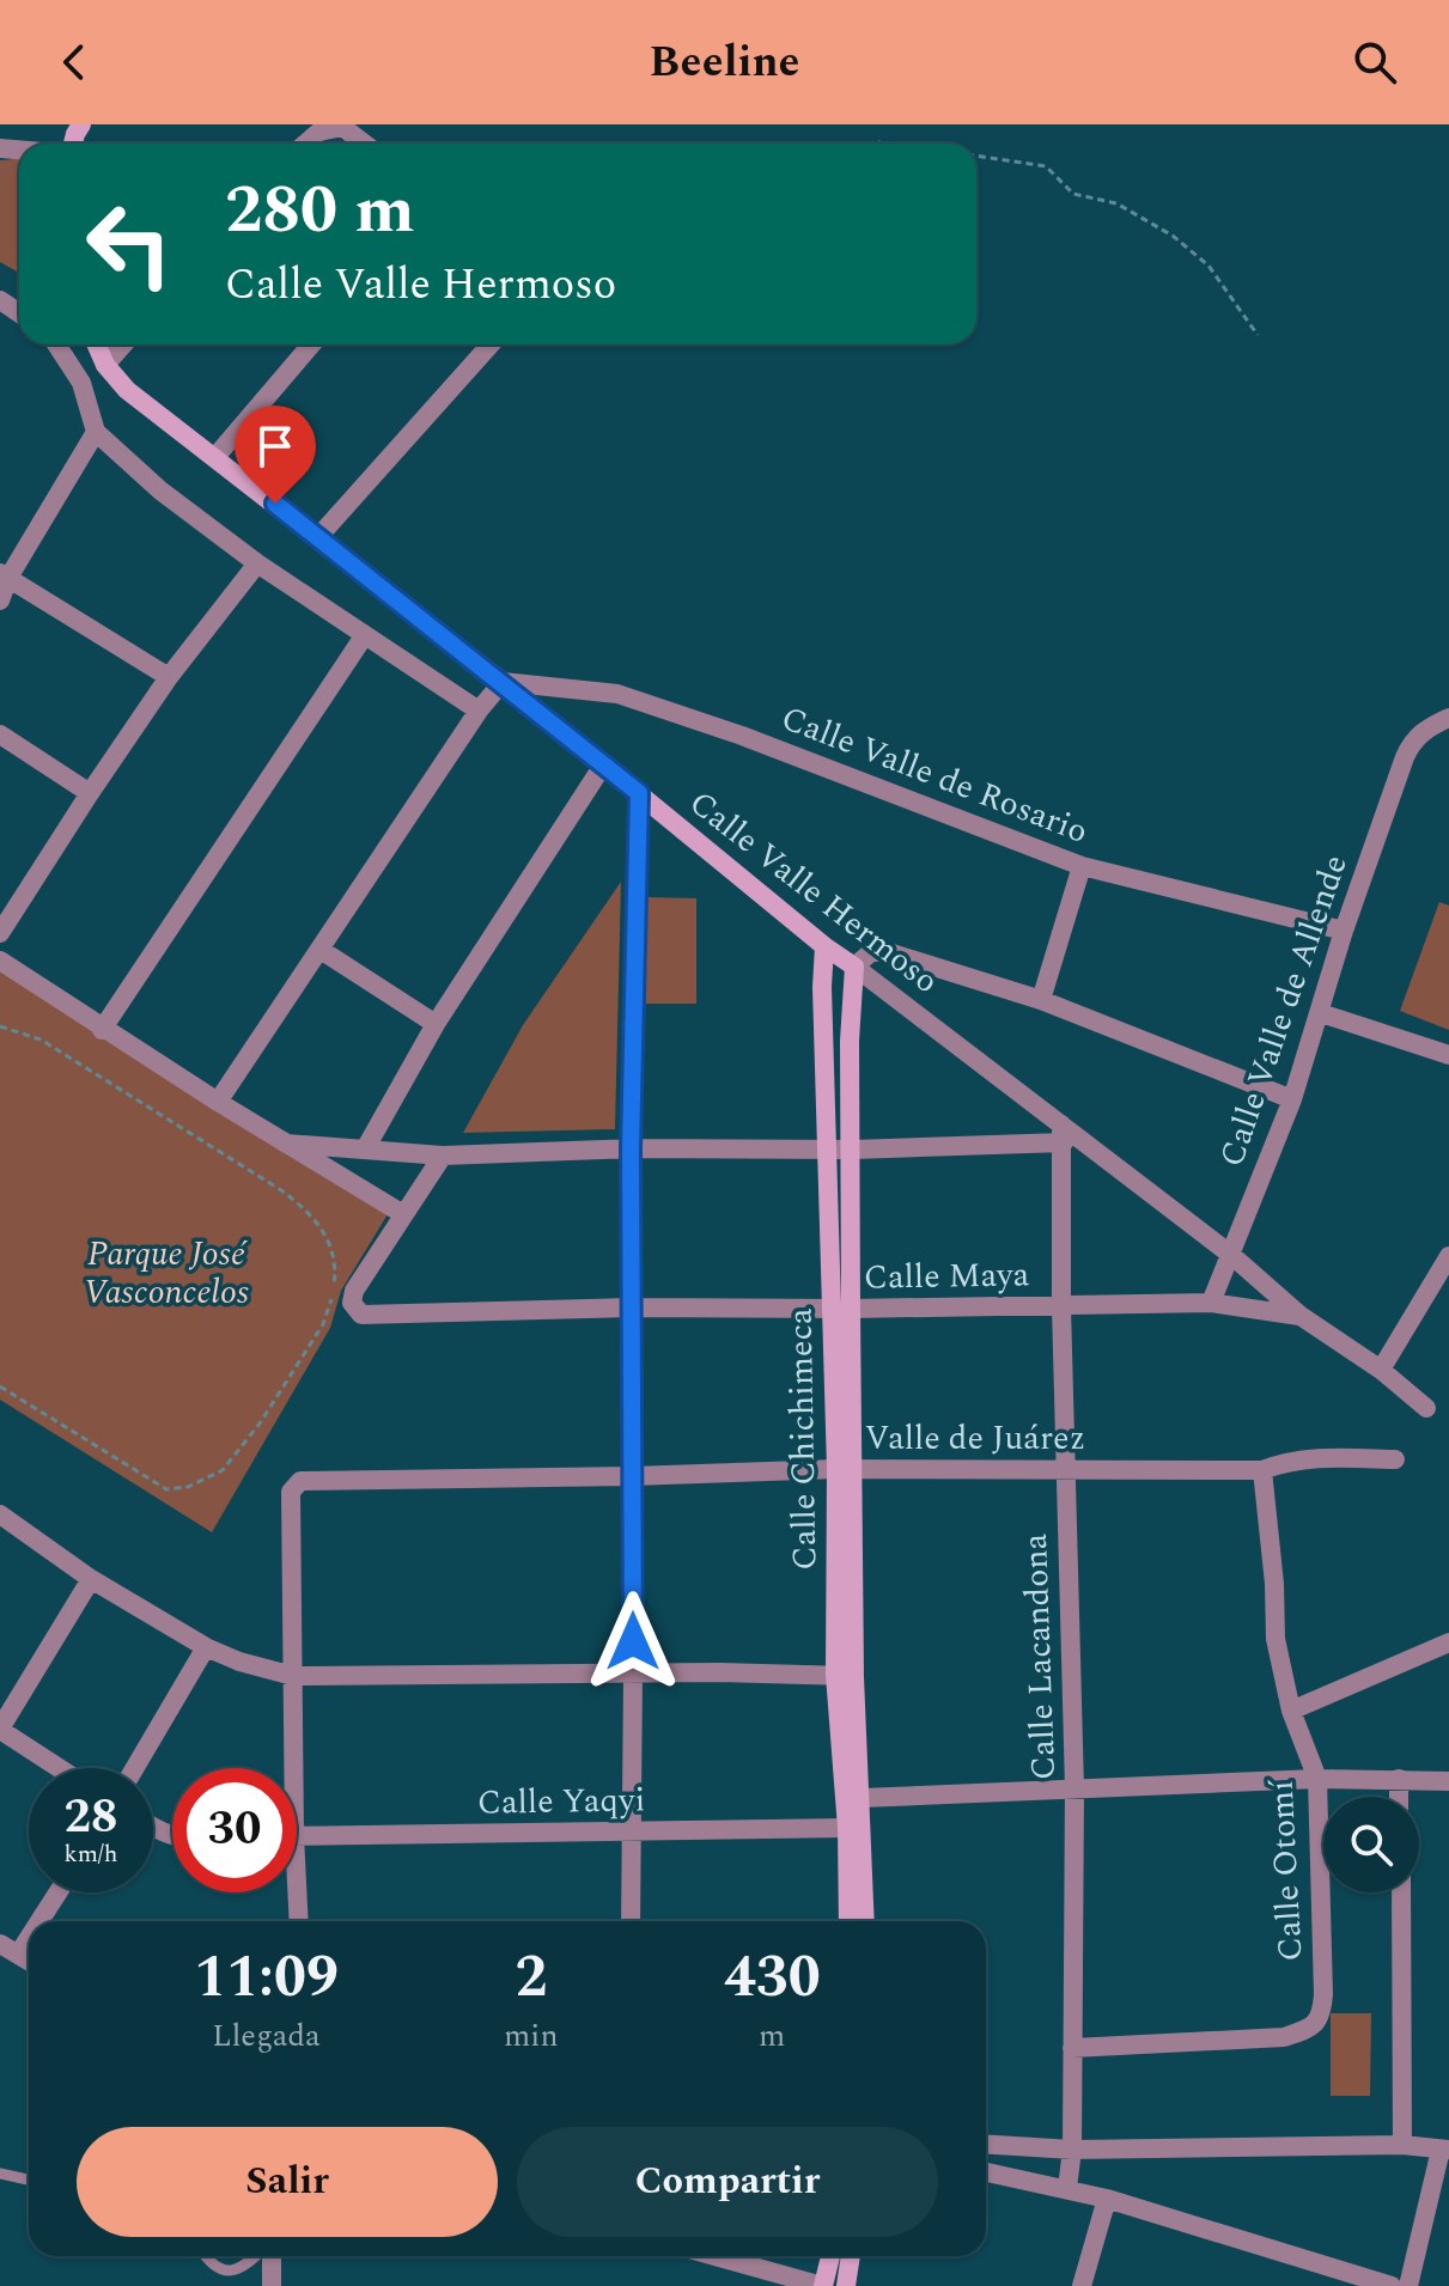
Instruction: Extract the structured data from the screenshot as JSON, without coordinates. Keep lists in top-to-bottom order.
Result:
{
  "streets": {
    "main road": ["Calle Valle Hermoso", "Calle Chichimeca"],
    "street": [
      "Calle Valle de Rosario",
      "Calle Valle de Allende",
      "Calle Maya",
      "Valle de Juárez",
      "Calle Lacandona",
      "Calle Yaqyi",
      "Calle Otomí"
    ]
  },
  "crossings": [
    ["Calle Valle de Rosario", "Calle Valle Hermoso"],
    ["Calle Valle de Rosario", "Calle Valle de Allende"],
    ["Calle Valle Hermoso", "Calle Valle de Allende"],
    ["Calle Valle Hermoso", "Calle Maya"],
    ["Calle Valle Hermoso", "Calle Chichimeca"],
    ["Calle Valle Hermoso", "Calle Lacandona"],
    ["Calle Valle de Allende", "Calle Maya"],
    ["Calle Maya", "Calle Chichimeca"],
    ["Calle Maya", "Calle Lacandona"],
    ["Valle de Juárez", "Calle Chichimeca"],
    ["Valle de Juárez", "Calle Lacandona"],
    ["Valle de Juárez", "Calle Otomí"],
    ["Calle Chichimeca", "Calle Yaqyi"],
    ["Calle Lacandona", "Calle Otomí"]
  ],
  "parks": ["Parque José Vasconcelos"],
  "page": {
    "header": "Beeline",
    "turn": ["280 m", "Calle Valle Hermoso"],
    "speed": "28 km/h",
    "limit": "30",
    "eta": [
      "11:09",
      "Llegada",
      "2",
      "min",
      "430",
      "m"
    ],
    "buttons": ["Salir", "Compartir"]
  }
}
